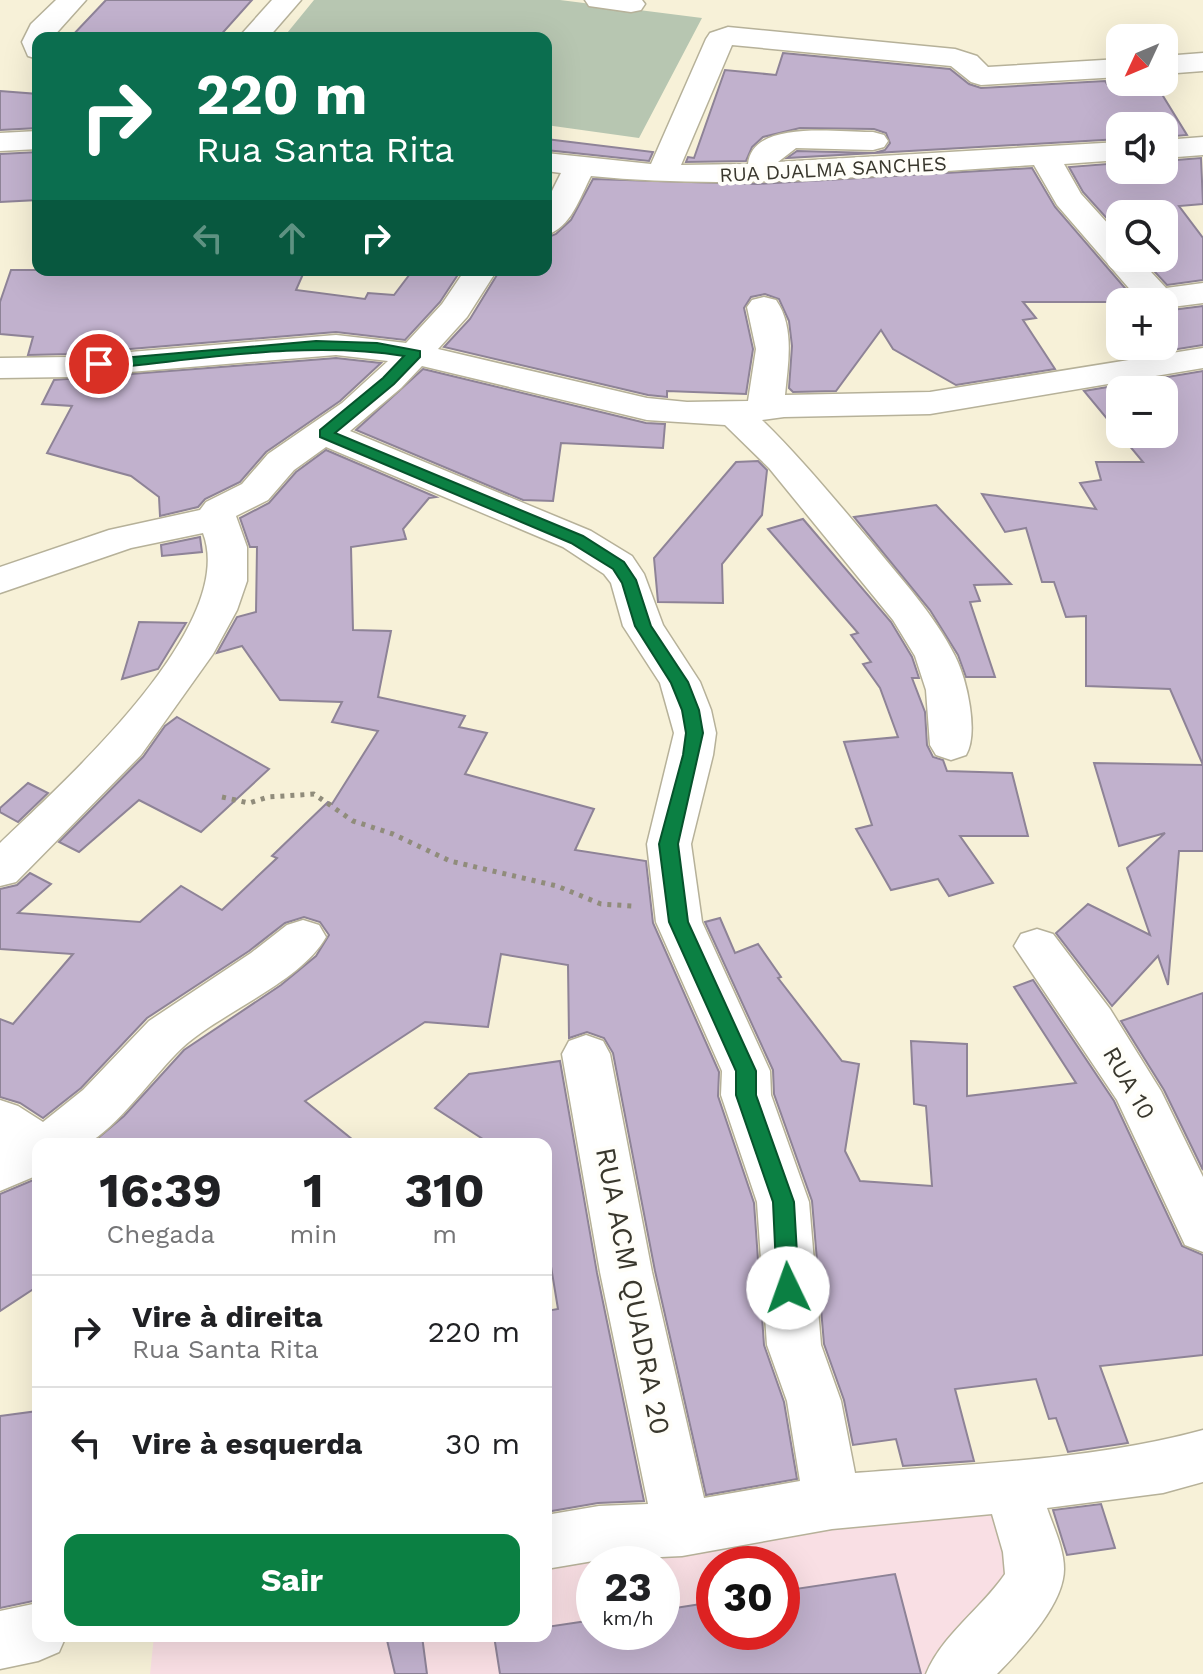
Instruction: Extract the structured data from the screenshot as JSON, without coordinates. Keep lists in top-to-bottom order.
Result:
{
  "streets": {
    "street": ["RUA DJALMA SANCHES", "RUA 10", "RUA ACM QUADRA 20"]
  },
  "north": "bottom left",
  "page": {
    "map_buttons": ["+", "−"],
    "turn": ["220 m", "Rua Santa Rita"],
    "eta": [
      "16:39",
      "Chegada",
      "1",
      "min",
      "310",
      "m"
    ],
    "list": [
      {
        "name": "Vire à direita",
        "note": "Rua Santa Rita",
        "value": "220 m"
      },
      {
        "name": "Vire à esquerda",
        "value": "30 m"
      }
    ],
    "buttons": "Sair",
    "speed": "23 km/h",
    "limit": "30"
  }
}
